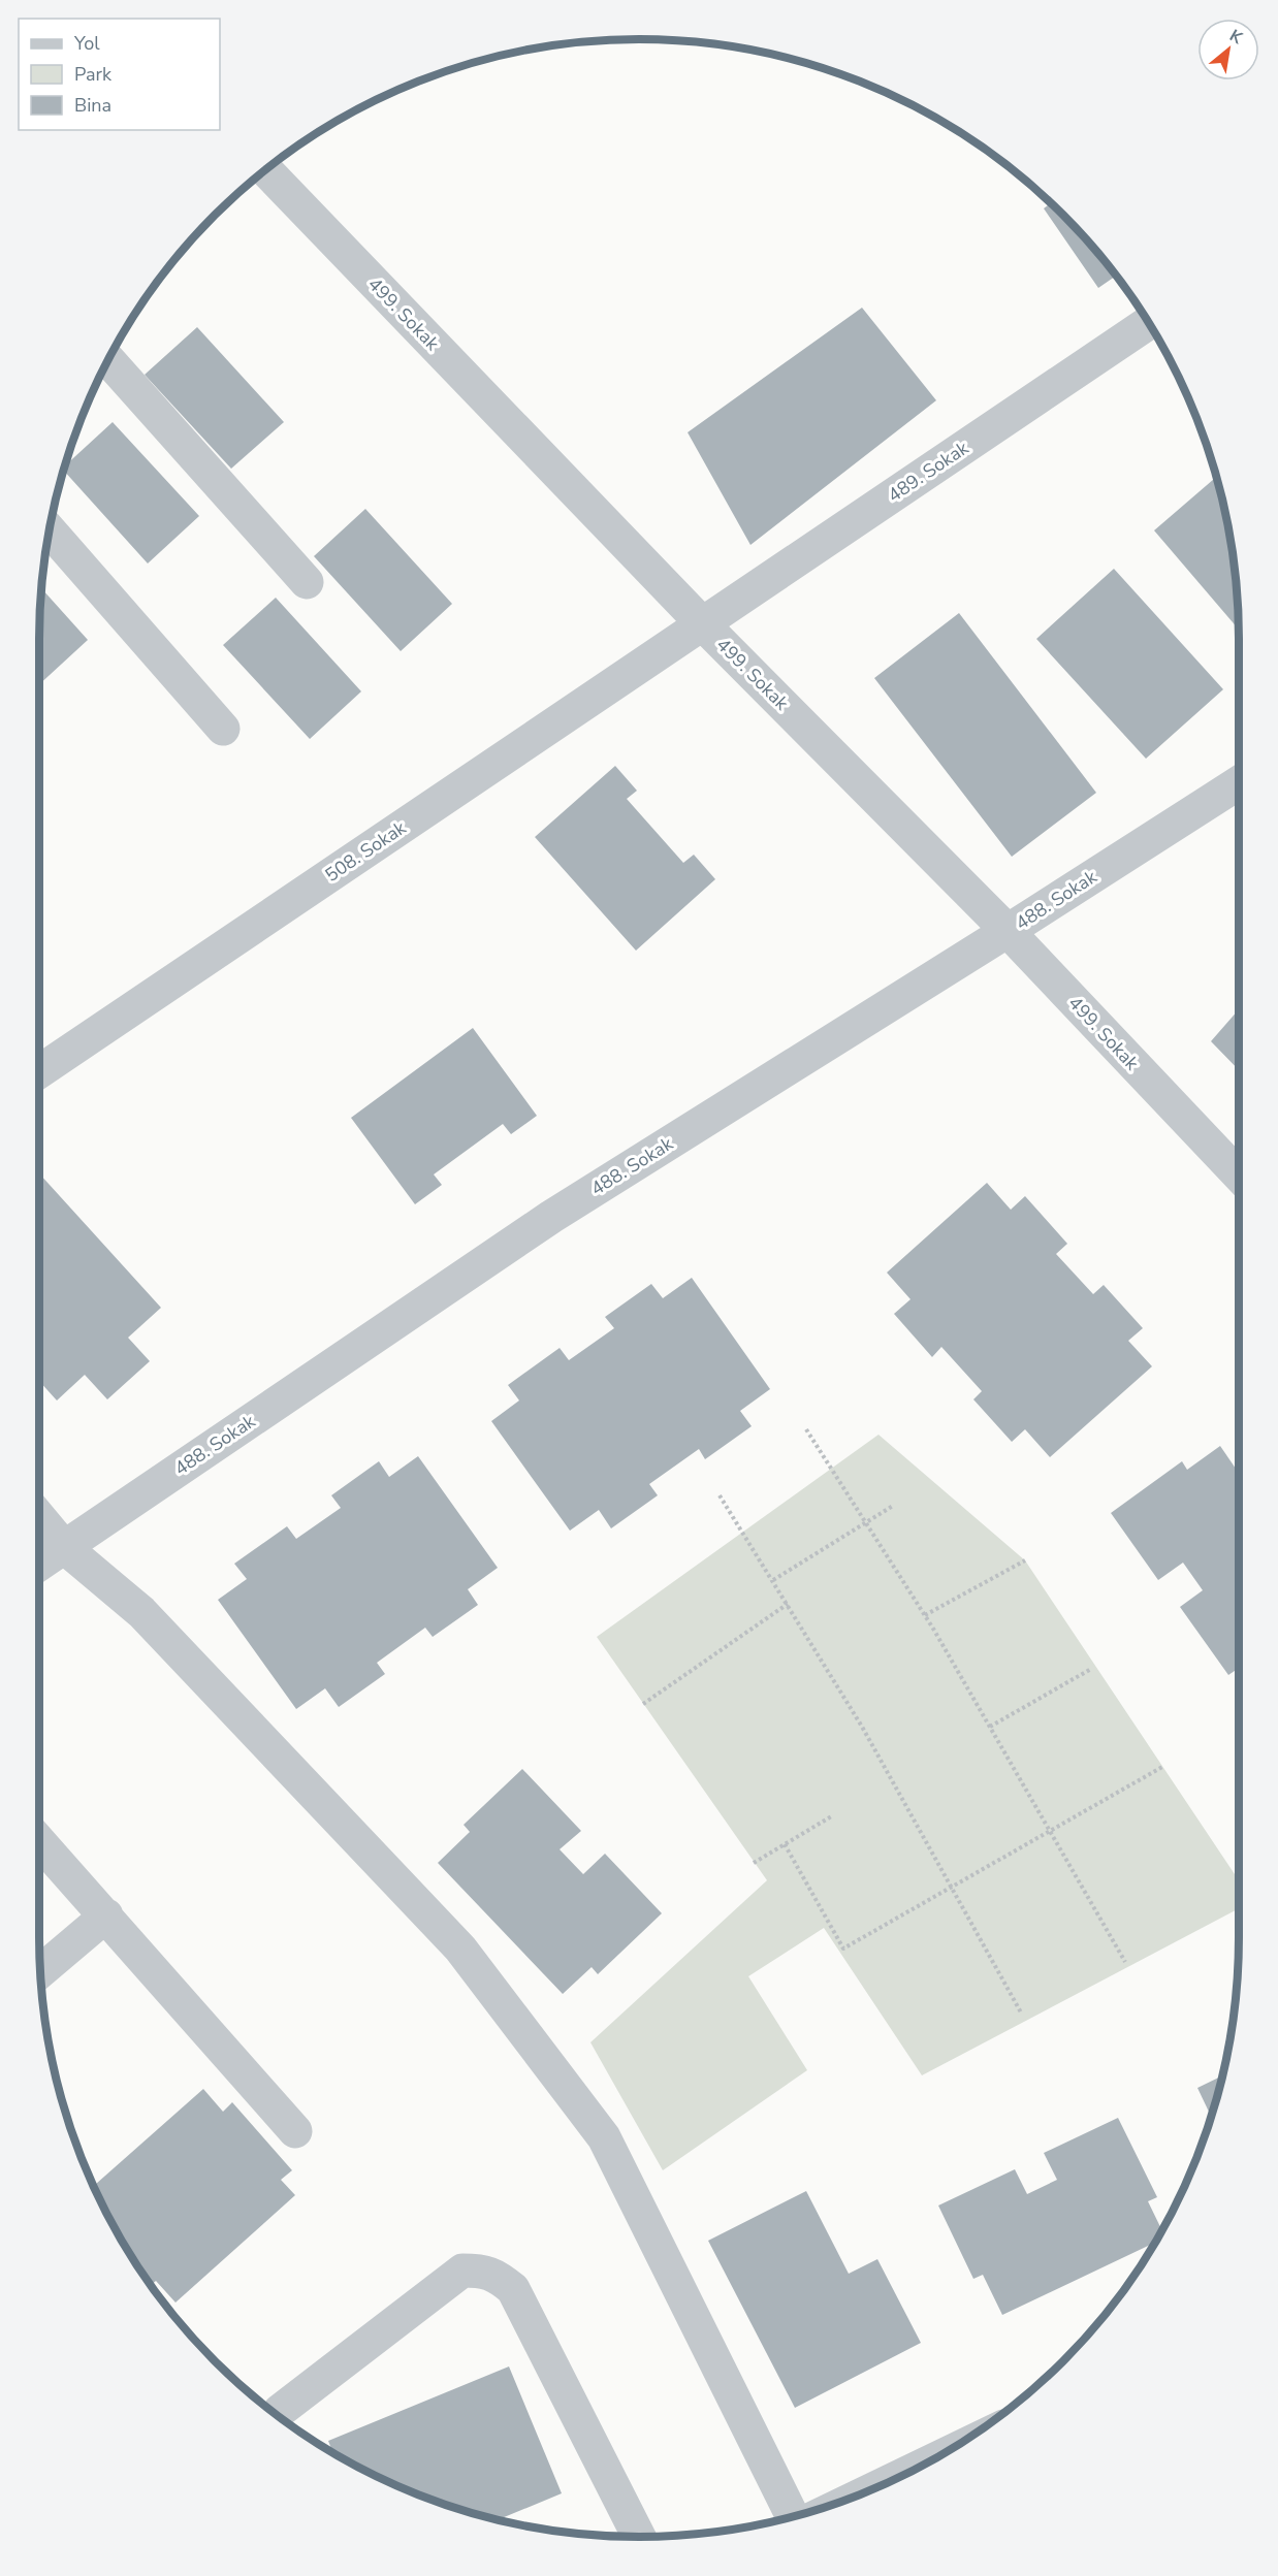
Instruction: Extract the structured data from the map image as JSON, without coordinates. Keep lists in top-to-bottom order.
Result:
{
  "streets": {
    "street": [
      "499. Sokak",
      "489. Sokak",
      "508. Sokak",
      "488. Sokak"
    ]
  },
  "crossings": [
    ["499. Sokak", "489. Sokak"],
    ["499. Sokak", "508. Sokak"],
    ["499. Sokak", "488. Sokak"],
    ["489. Sokak", "508. Sokak"]
  ],
  "legend": ["Yol", "Park", "Bina"],
  "north": "top right"
}
